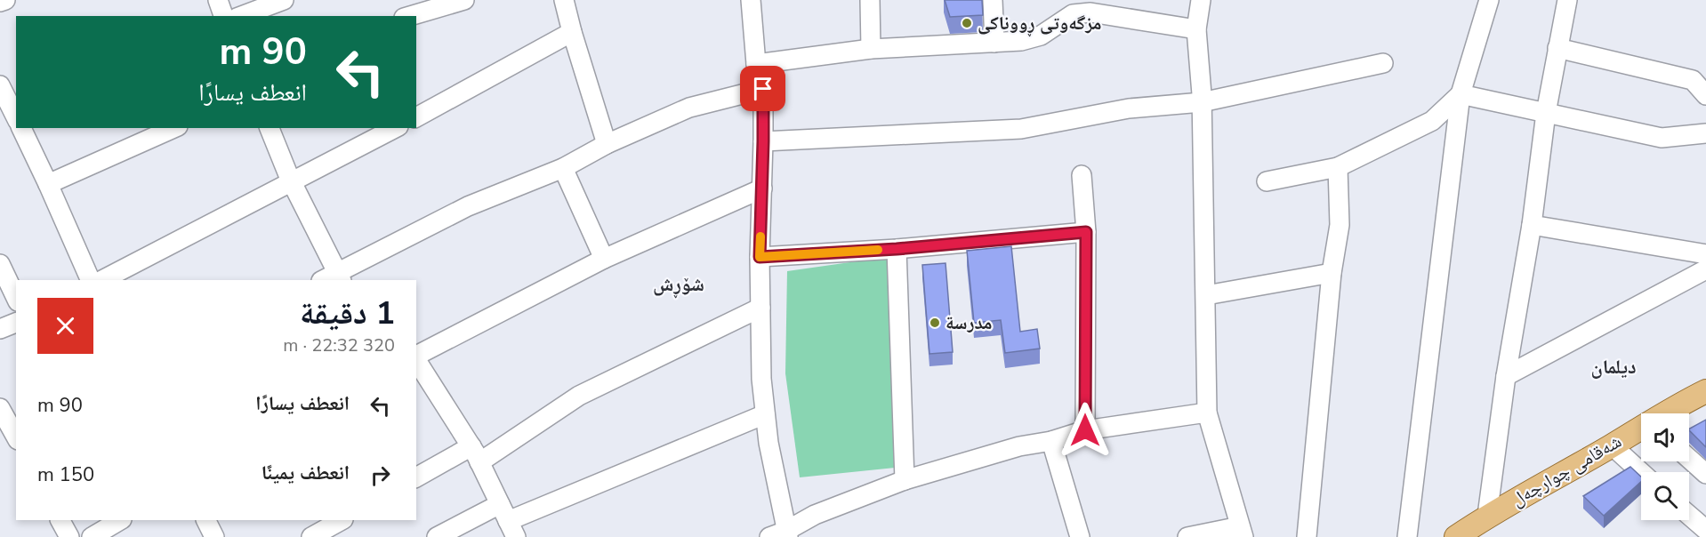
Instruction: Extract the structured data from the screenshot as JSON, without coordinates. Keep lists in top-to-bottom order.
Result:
{
  "streets": {
    "main road": ["شەقامی چوارچەل"]
  },
  "districts": ["شۆڕش", "دیلمان"],
  "places": ["مزگەوتی ڕووناکی", "مدرسة"],
  "page": {
    "turn": ["90 m", "انعطف يسارًا"],
    "heading": ["1 دقيقة", "320 m · 22:32"],
    "list": [
      {
        "name": "انعطف يسارًا",
        "value": "90 m"
      },
      {
        "name": "انعطف يمينًا",
        "value": "150 m"
      }
    ]
  }
}
